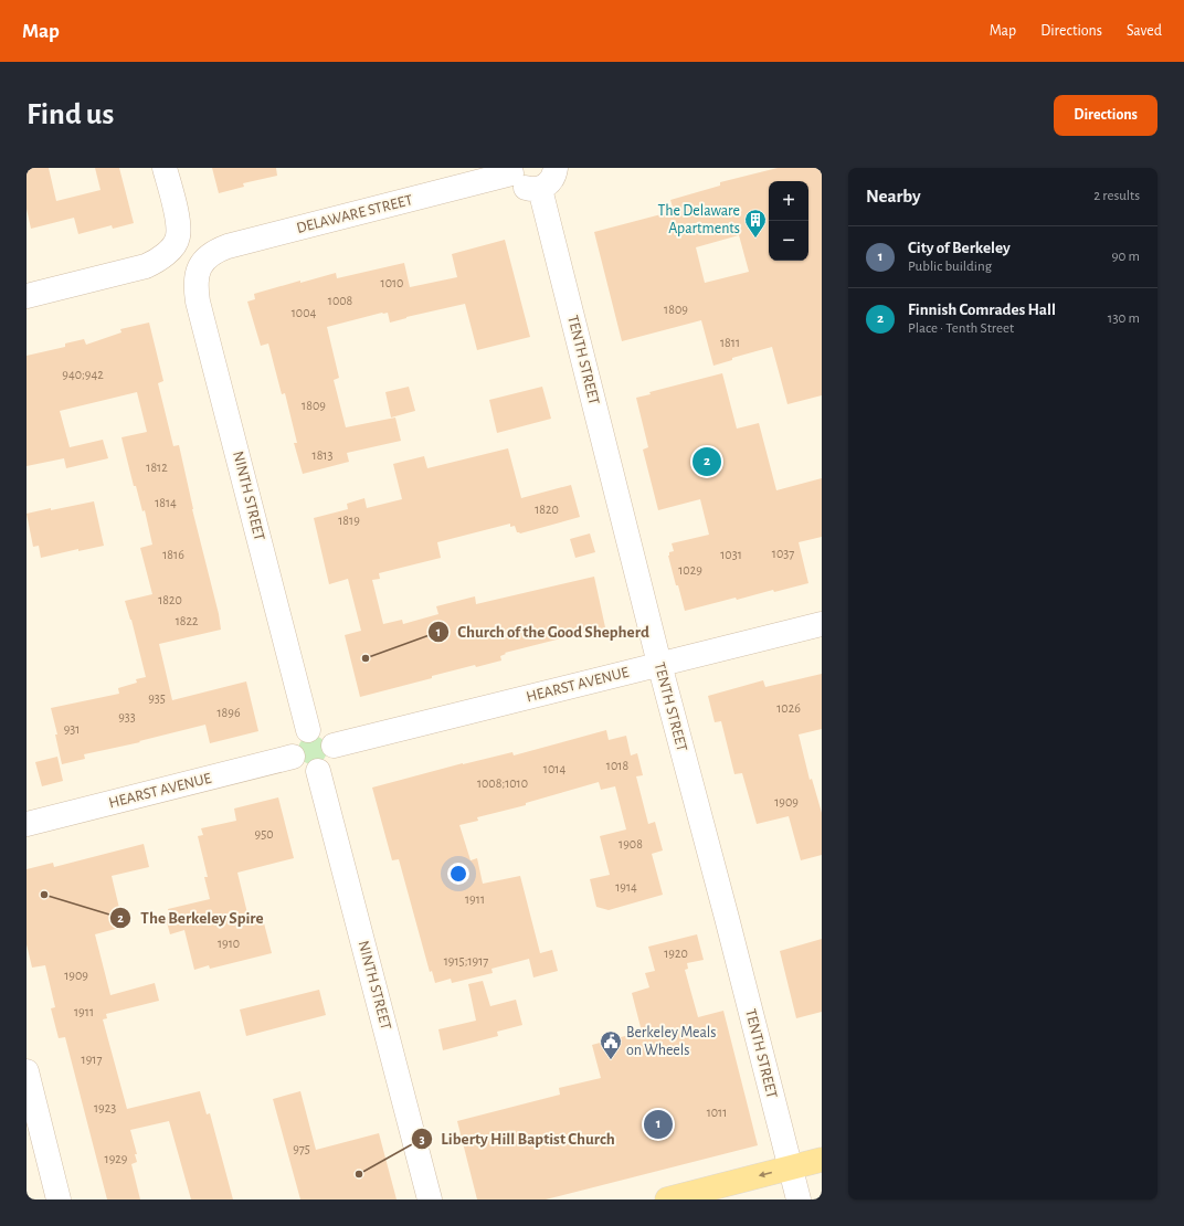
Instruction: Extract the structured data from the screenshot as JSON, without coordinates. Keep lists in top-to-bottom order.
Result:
{
  "streets": {
    "street": [
      "DELAWARE STREET",
      "TENTH STREET",
      "NINTH STREET",
      "HEARST AVENUE"
    ]
  },
  "crossings": [
    ["DELAWARE STREET", "NINTH STREET"],
    ["TENTH STREET", "HEARST AVENUE"],
    ["NINTH STREET", "HEARST AVENUE"]
  ],
  "places": {
    "building": ["The Delaware Apartments"],
    "other": ["Church of the Good Shepherd", "The Berkeley Spire", "Liberty Hill Baptist Church"],
    "public building": ["Berkeley Meals on Wheels"]
  },
  "house_numbers": [
    "1010",
    "1008",
    "1809",
    "1004",
    "1811",
    "940;942",
    "1809",
    "1813",
    "1812",
    "1814",
    "1820",
    "1819",
    "1037",
    "1816",
    "1031",
    "1029",
    "1820",
    "1822",
    "935",
    "1026",
    "1896",
    "933",
    "931",
    "1018",
    "1014",
    "1008;1010",
    "1909",
    "950",
    "1908",
    "1914",
    "1911",
    "1910",
    "1920",
    "1915;1917",
    "1909",
    "1911",
    "1917",
    "1923",
    "1011",
    "975",
    "1929"
  ],
  "page": {
    "header": "Map",
    "nav": ["Map", "Directions", "Saved"],
    "buttons": "Directions",
    "title": "Find us",
    "heading": ["Nearby", "2 results"],
    "map_buttons": ["+", "−"],
    "list": [
      {
        "mark": "1",
        "name": "City of Berkeley",
        "note": "Public building",
        "value": "90 m"
      },
      {
        "mark": "2",
        "name": "Finnish Comrades Hall",
        "note": "Place · Tenth Street",
        "value": "130 m"
      }
    ],
    "pins": ["2", "1"]
  }
}
